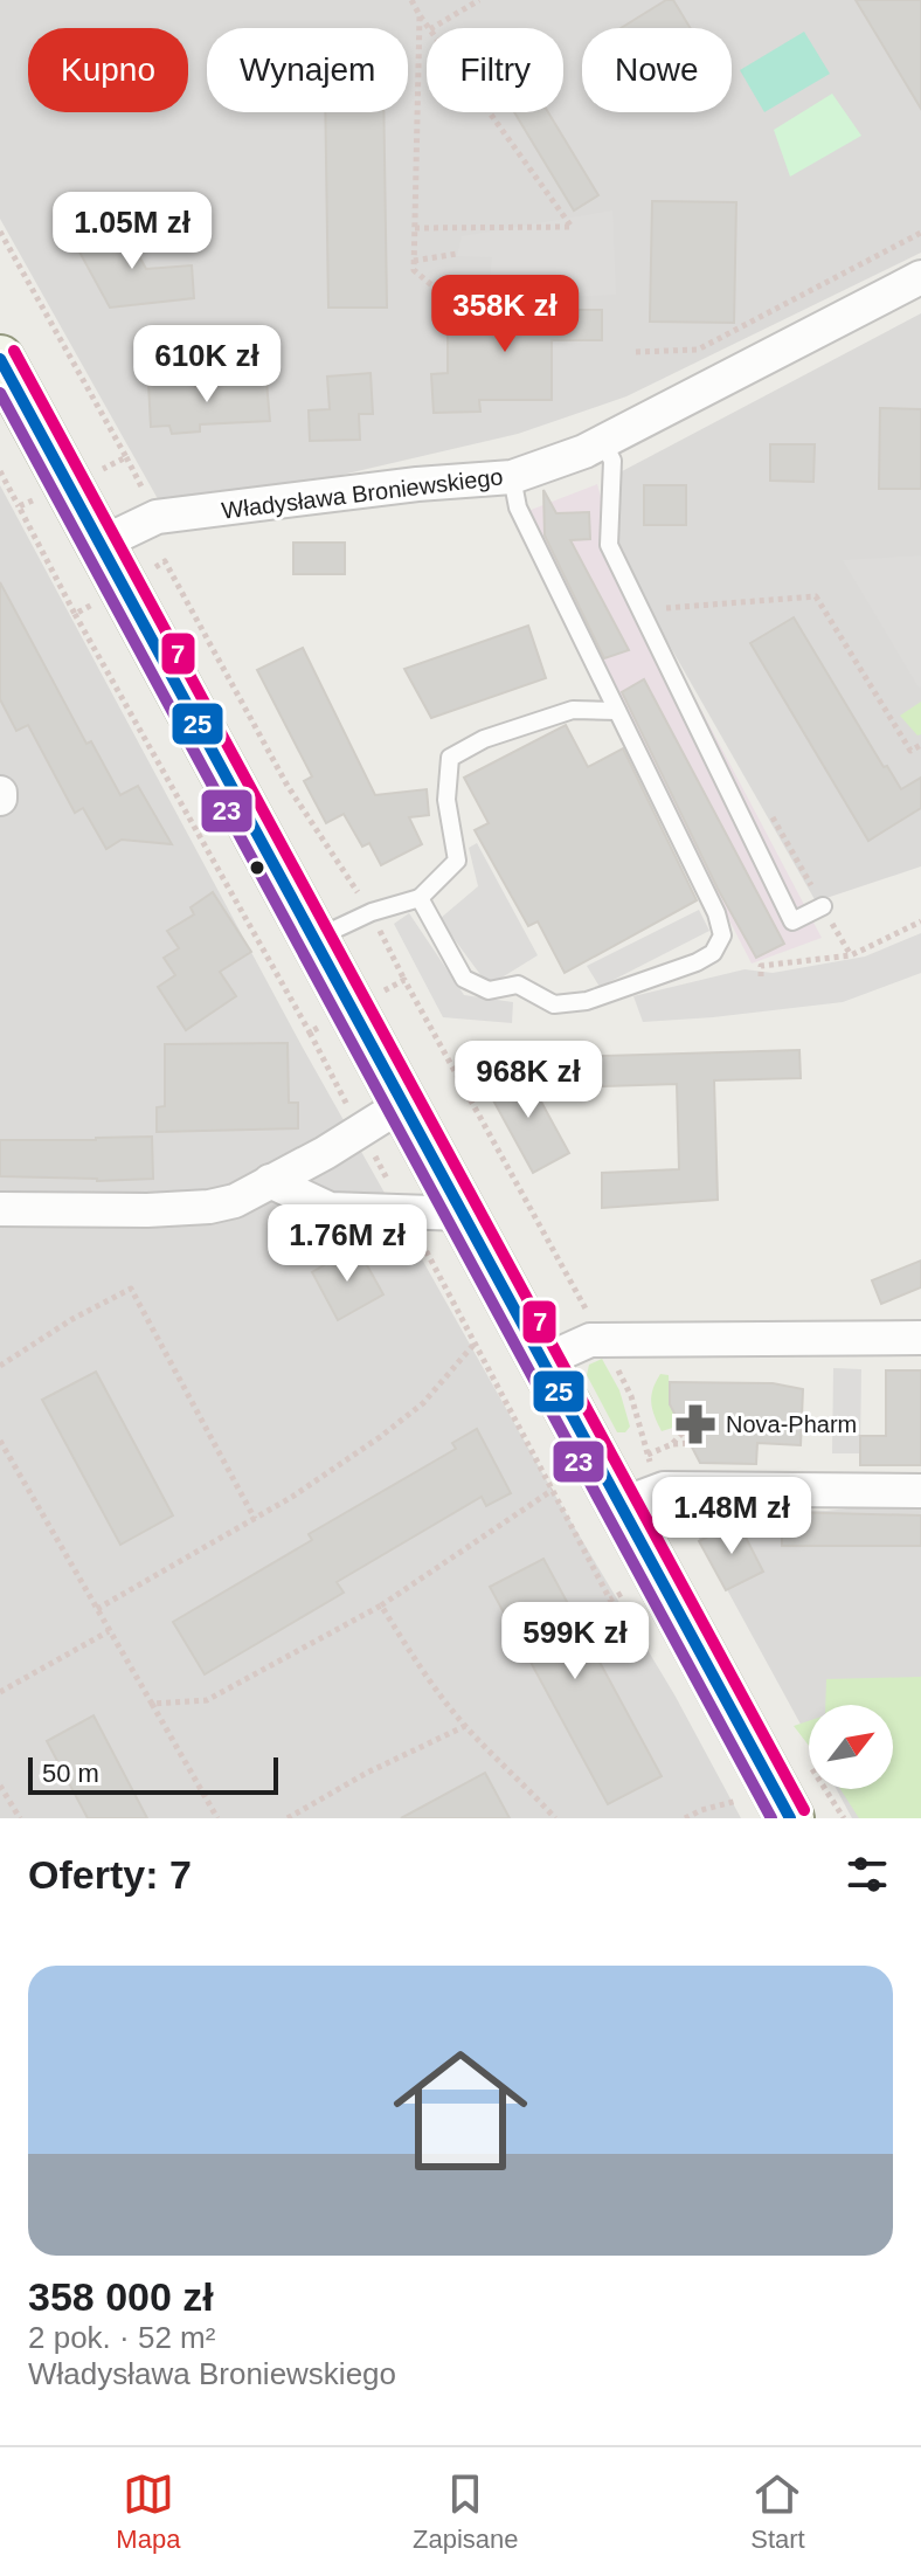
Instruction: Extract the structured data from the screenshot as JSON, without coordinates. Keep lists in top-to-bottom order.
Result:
{
  "streets": {
    "street": ["Władysława Broniewskiego"]
  },
  "places": {
    "pharmacy": ["Nova-Pharm"]
  },
  "lines": ["transit line 7", "transit line 25", "transit line 23"],
  "scale_bar": "50 m",
  "north": "top right",
  "page": {
    "chip": [
      "Kupno",
      "Wynajem",
      "Filtry",
      "Nowe"
    ],
    "price": [
      "1.05M zł",
      "358K zł",
      "610K zł",
      "968K zł",
      "1.76M zł",
      "1.48M zł",
      "599K zł"
    ],
    "scale": "50 m",
    "heading": "Oferty: 7",
    "list": [
      {
        "name": "358 000 zł",
        "note": "2 pok. · 52 m² · Władysława Broniewskiego"
      }
    ],
    "tabs": ["Mapa", "Zapisane", "Start"]
  }
}
